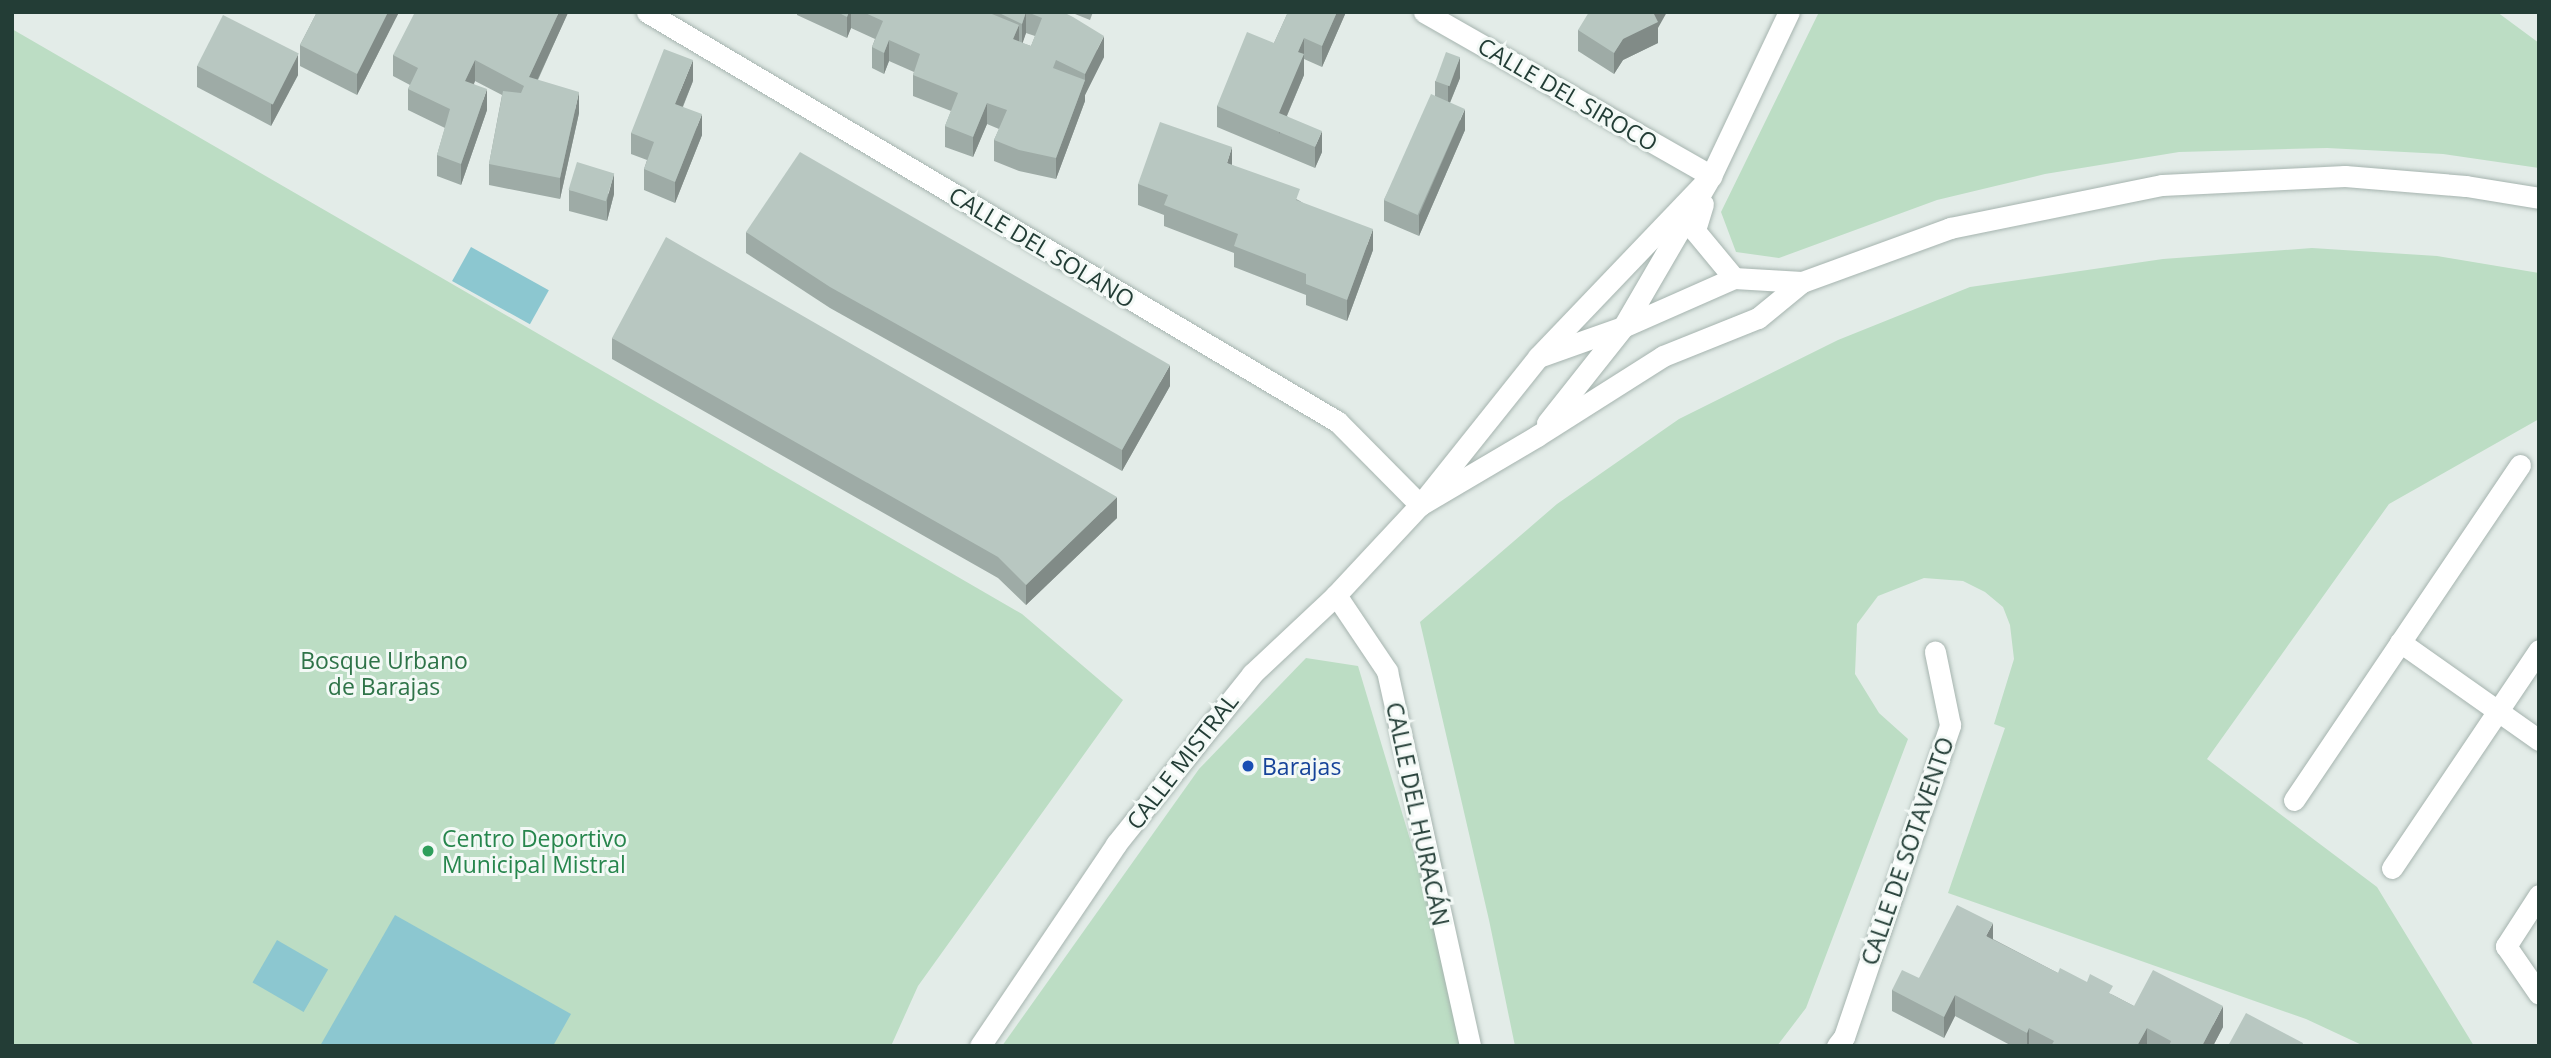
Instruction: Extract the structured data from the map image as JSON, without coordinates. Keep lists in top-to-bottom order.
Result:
{
  "streets": {
    "street": [
      "CALLE DEL SIROCO",
      "CALLE DEL SOLANO",
      "CALLE MISTRAL",
      "CALLE DEL HURACÁN",
      "CALLE DE SOTAVENTO"
    ]
  },
  "crossings": [
    ["CALLE DEL SOLANO", "CALLE MISTRAL"],
    ["CALLE MISTRAL", "CALLE DEL HURACÁN"]
  ],
  "parks": ["Bosque Urbano de Barajas"],
  "places": ["Barajas", "Centro Deportivo Municipal Mistral"]
}
